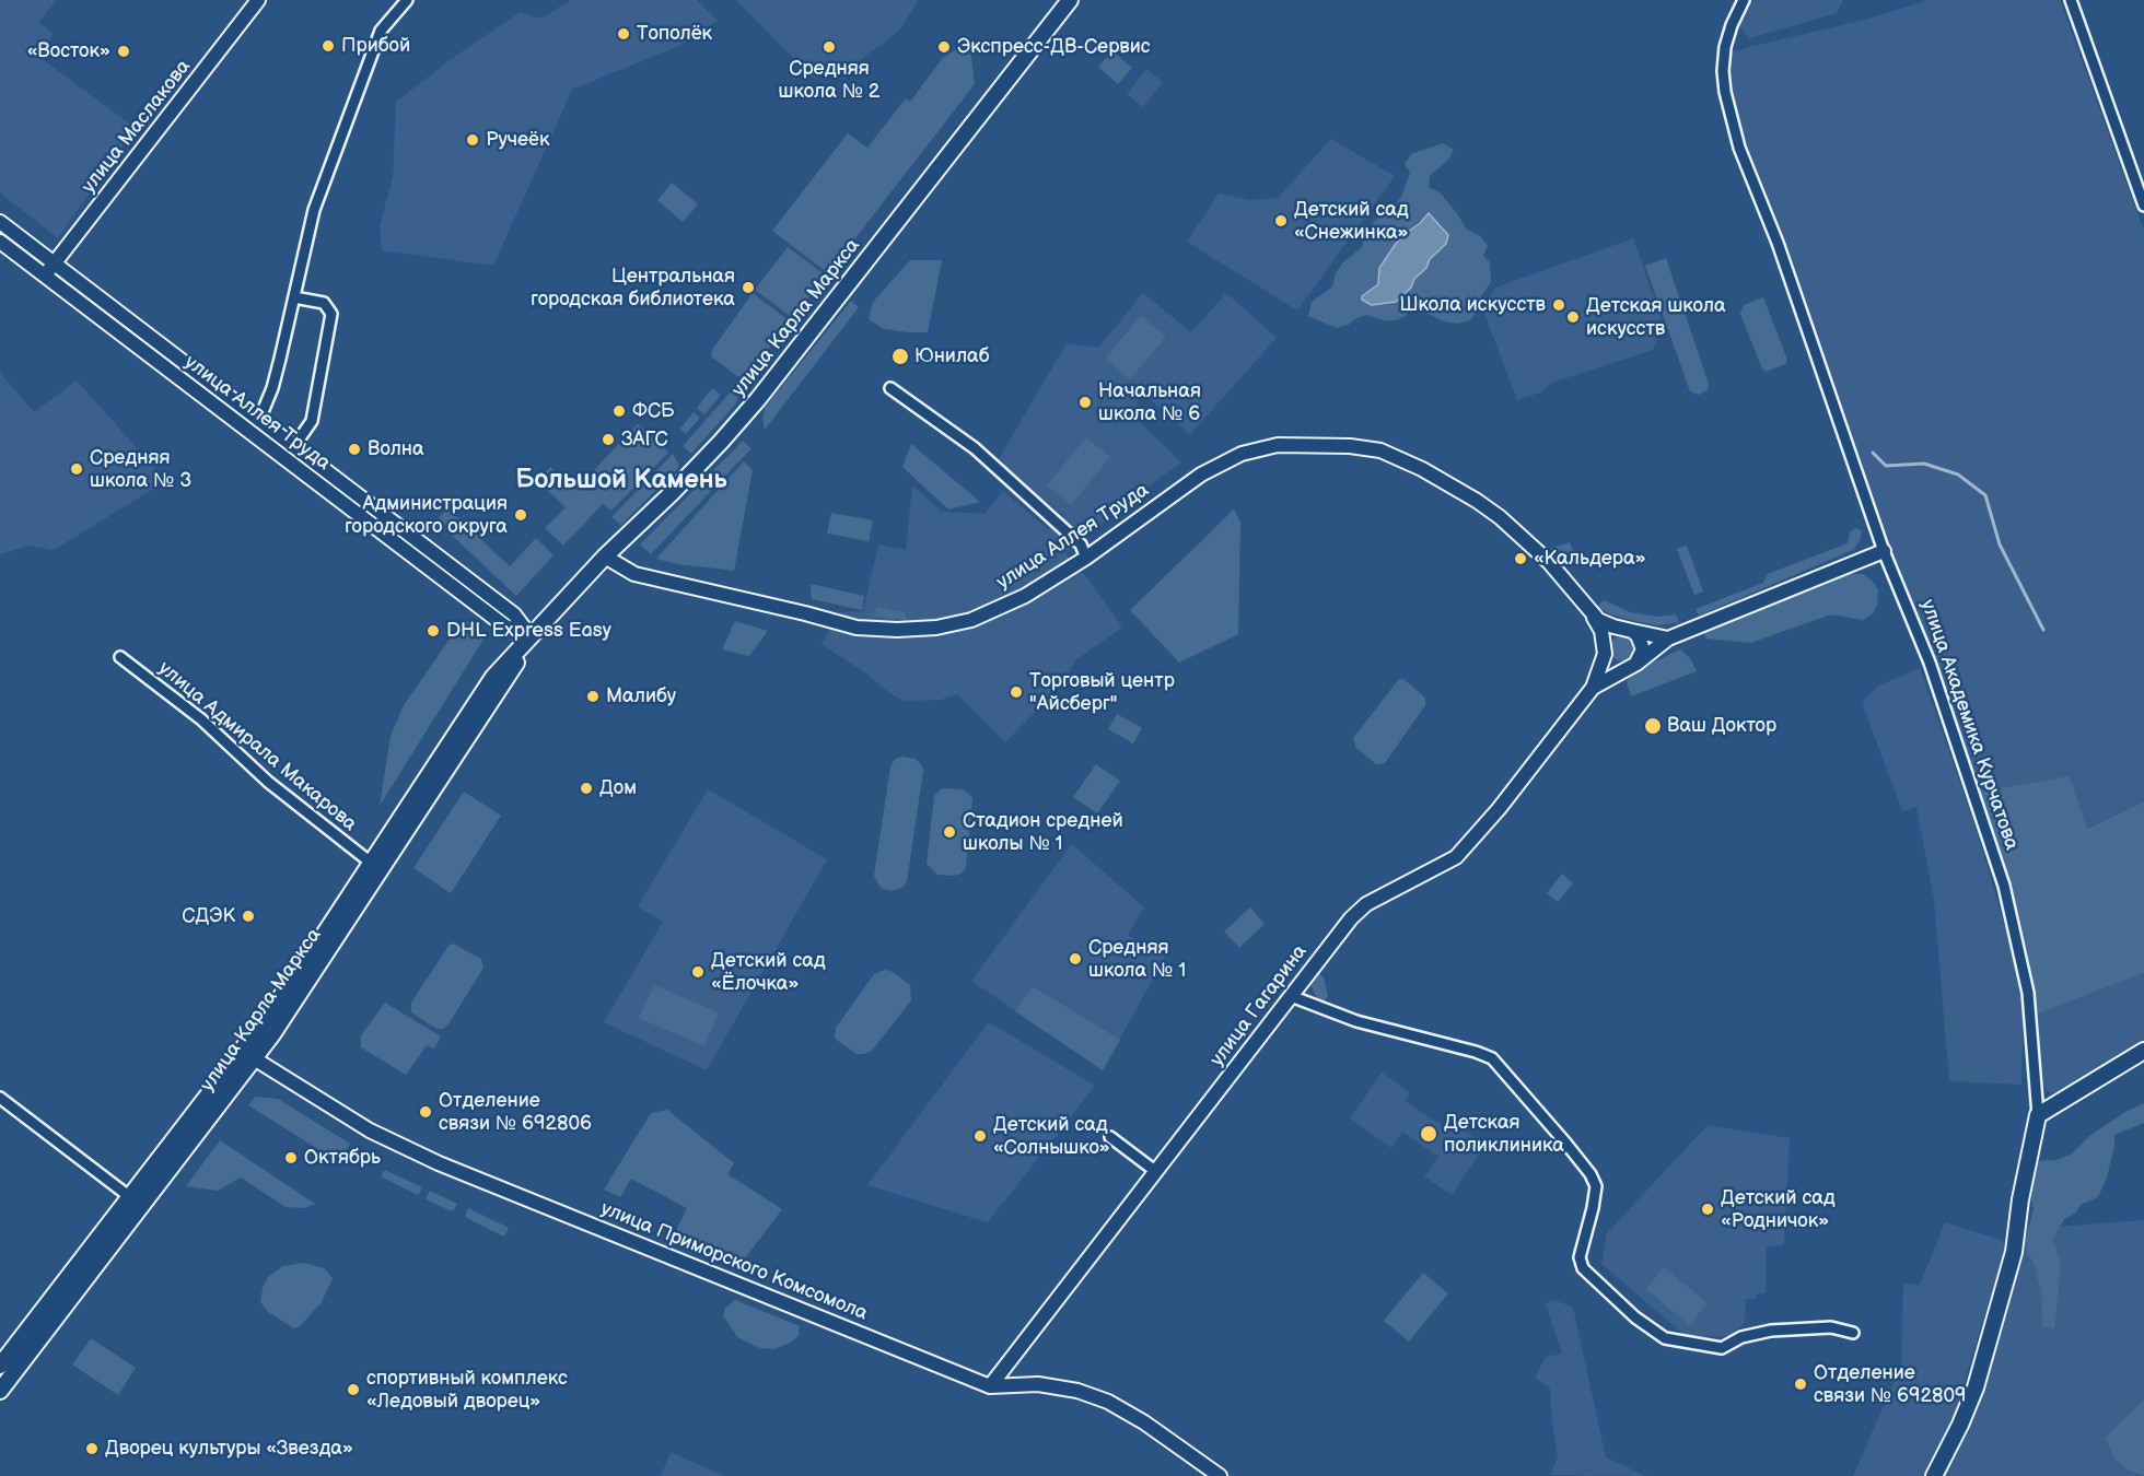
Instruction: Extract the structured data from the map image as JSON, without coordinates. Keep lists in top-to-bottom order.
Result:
{
  "streets": {
    "main road": ["улица Карла Маркса", "улица Академика Курчатова"],
    "street": [
      "улица Маслакова",
      "улица Аллея Труда",
      "улица Адмирала Макарова",
      "улица Гагарина",
      "улица Приморского Комсомола"
    ]
  },
  "crossings": [
    ["улица Маслакова", "улица Аллея Труда"],
    ["улица Карла Маркса", "улица Аллея Труда"],
    ["улица Карла Маркса", "улица Адмирала Макарова"],
    ["улица Карла Маркса", "улица Приморского Комсомола"],
    ["улица Гагарина", "улица Приморского Комсомола"]
  ],
  "districts": ["Большой Камень"],
  "places": [
    "Тополёк",
    "Прибой",
    "Средняя школа № 2",
    "Экспресс-ДВ-Сервис",
    "«Восток»",
    "Ручеёк",
    "Детский сад «Снежинка»",
    "Центральная городская библиотека",
    "Школа искусств",
    "Детская школа искусств",
    "Юнилаб",
    "Начальная школа № 6",
    "ФСБ",
    "ЗАГС",
    "Волна",
    "Средняя школа № 3",
    "Администрация городского округа",
    "«Кальдера»",
    "DHL Express Easy",
    "Торговый центр \"Айсберг\"",
    "Малибу",
    "Ваш Доктор",
    "Дом",
    "Стадион средней школы № 1",
    "СДЭК",
    "Средняя школа № 1",
    "Детский сад «Ёлочка»",
    "Отделение связи № 692806",
    "Детская поликлиника",
    "Детский сад «Солнышко»",
    "Октябрь",
    "Детский сад «Родничок»",
    "Отделение связи № 692809",
    "спортивный комплекс «Ледовый дворец»",
    "Дворец культуры «Звезда»"
  ]
}
